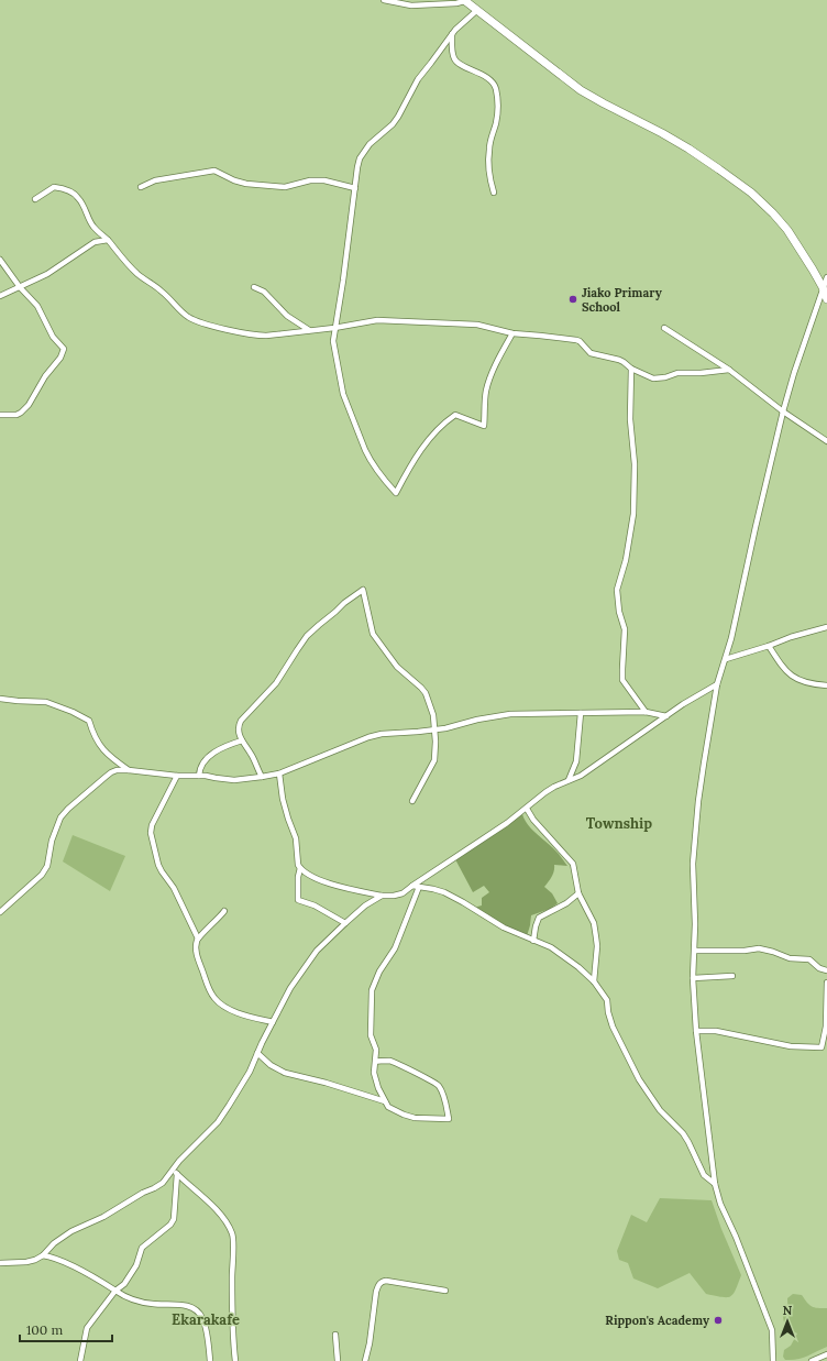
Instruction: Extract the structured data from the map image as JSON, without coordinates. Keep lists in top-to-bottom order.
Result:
{
  "districts": ["Township", "Ekarakafe"],
  "places": ["Jiako Primary School", "Rippon's Academy"],
  "scale_bar": "100 m",
  "north": "top"
}
